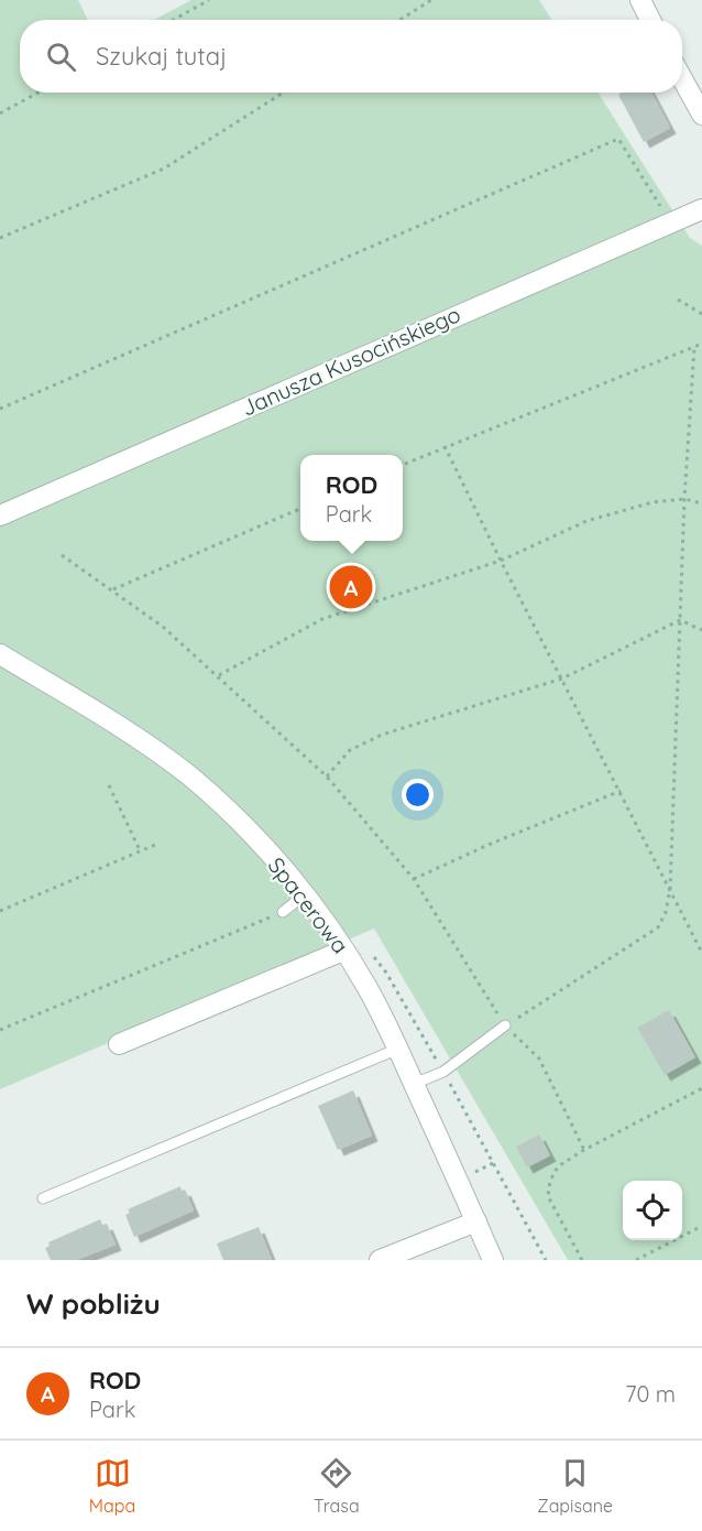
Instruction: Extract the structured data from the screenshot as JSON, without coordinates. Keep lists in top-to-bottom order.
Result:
{
  "streets": {
    "street": ["Janusza Kusocińskiego", "Spacerowa"]
  },
  "page": {
    "search": "Szukaj tutaj",
    "popup": ["ROD", "Park"],
    "pins": "A",
    "heading": "W pobliżu",
    "list": [
      {
        "mark": "A",
        "name": "ROD",
        "note": "Park",
        "value": "70 m"
      }
    ],
    "nav": ["Mapa", "Trasa", "Zapisane"]
  }
}
